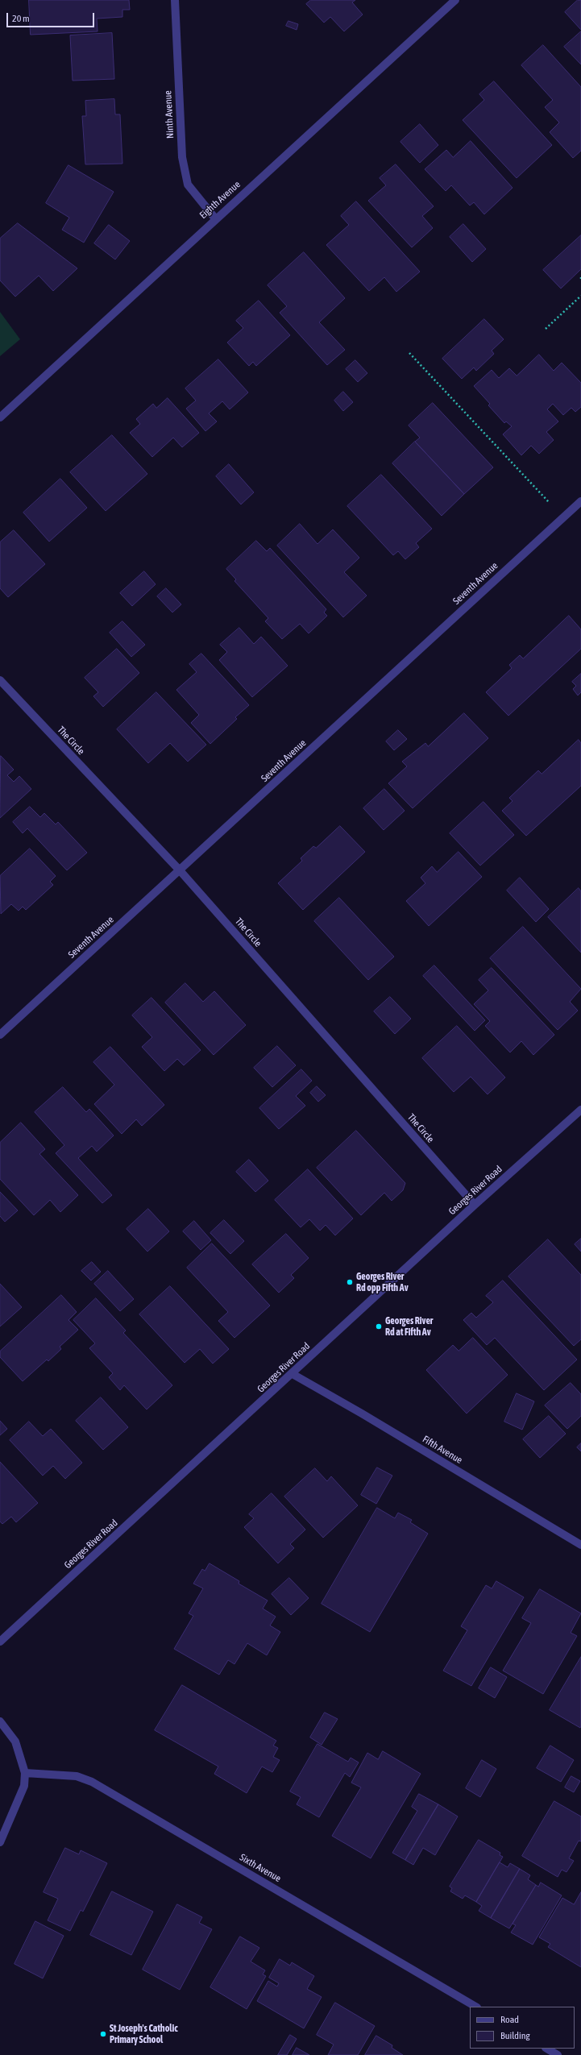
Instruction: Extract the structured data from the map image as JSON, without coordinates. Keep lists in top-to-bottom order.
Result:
{
  "streets": {
    "street": [
      "Ninth Avenue",
      "Eighth Avenue",
      "Seventh Avenue",
      "The Circle",
      "Georges River Road",
      "Fifth Avenue",
      "Sixth Avenue"
    ]
  },
  "crossings": [
    ["Ninth Avenue", "Eighth Avenue"],
    ["Seventh Avenue", "The Circle"],
    ["The Circle", "Georges River Road"],
    ["Georges River Road", "Fifth Avenue"]
  ],
  "places": ["Georges River Rd opp Fifth Av", "Georges River Rd at Fifth Av", "St Joseph's Catholic Primary School"],
  "legend": ["Road", "Building"],
  "scale_bar": "20 m"
}
